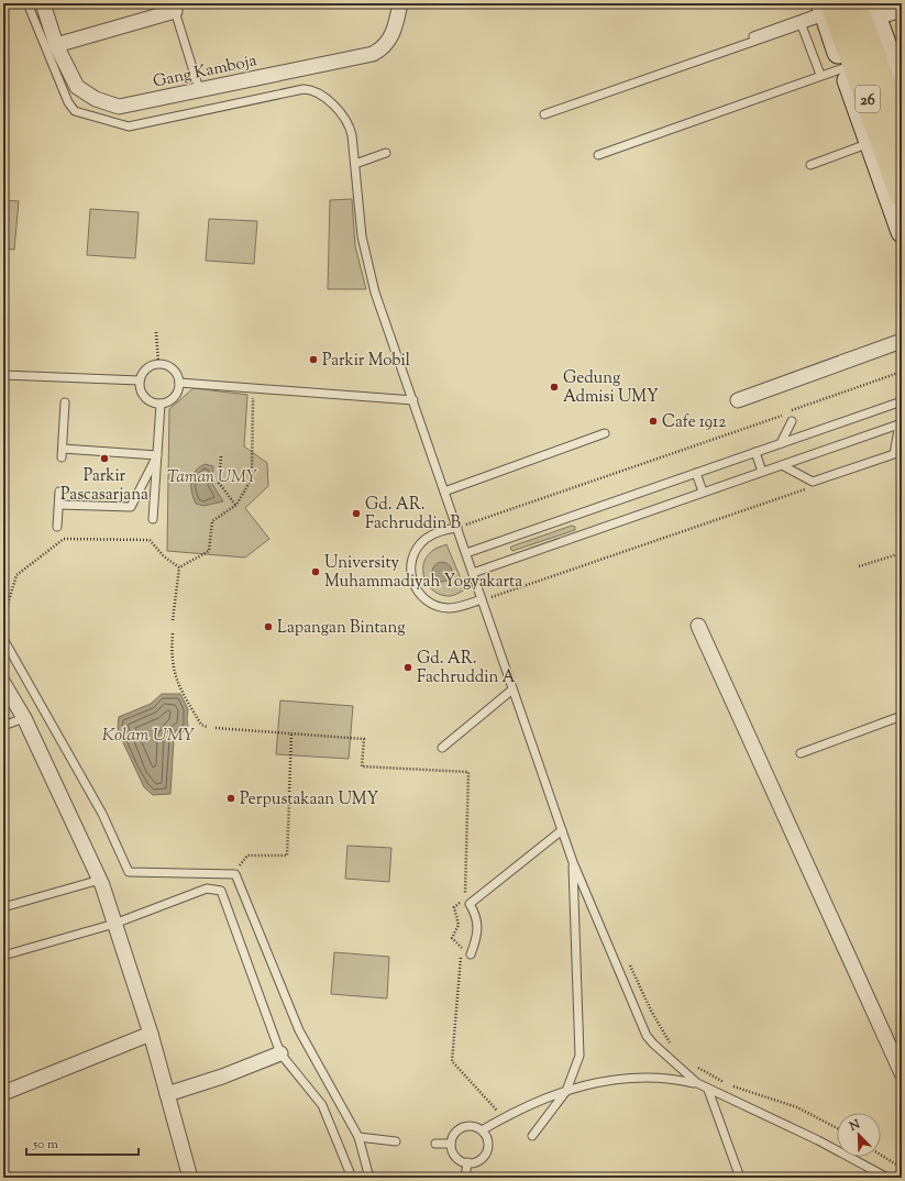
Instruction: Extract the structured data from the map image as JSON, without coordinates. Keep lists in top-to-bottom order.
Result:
{
  "streets": {
    "highway": ["26"],
    "street": ["Gang Kamboja"]
  },
  "water": ["Kolam UMY"],
  "parks": ["Taman UMY"],
  "places": [
    "Parkir Mobil",
    "Gedung Admisi UMY",
    "Cafe 1912",
    "Parkir Pascasarjana",
    "Gd. AR. Fachruddin B",
    "University Muhammadiyah Yogyakarta",
    "Lapangan Bintang",
    "Gd. AR. Fachruddin A",
    "Perpustakaan UMY"
  ],
  "scale_bar": "50 m",
  "north": "top left"
}
